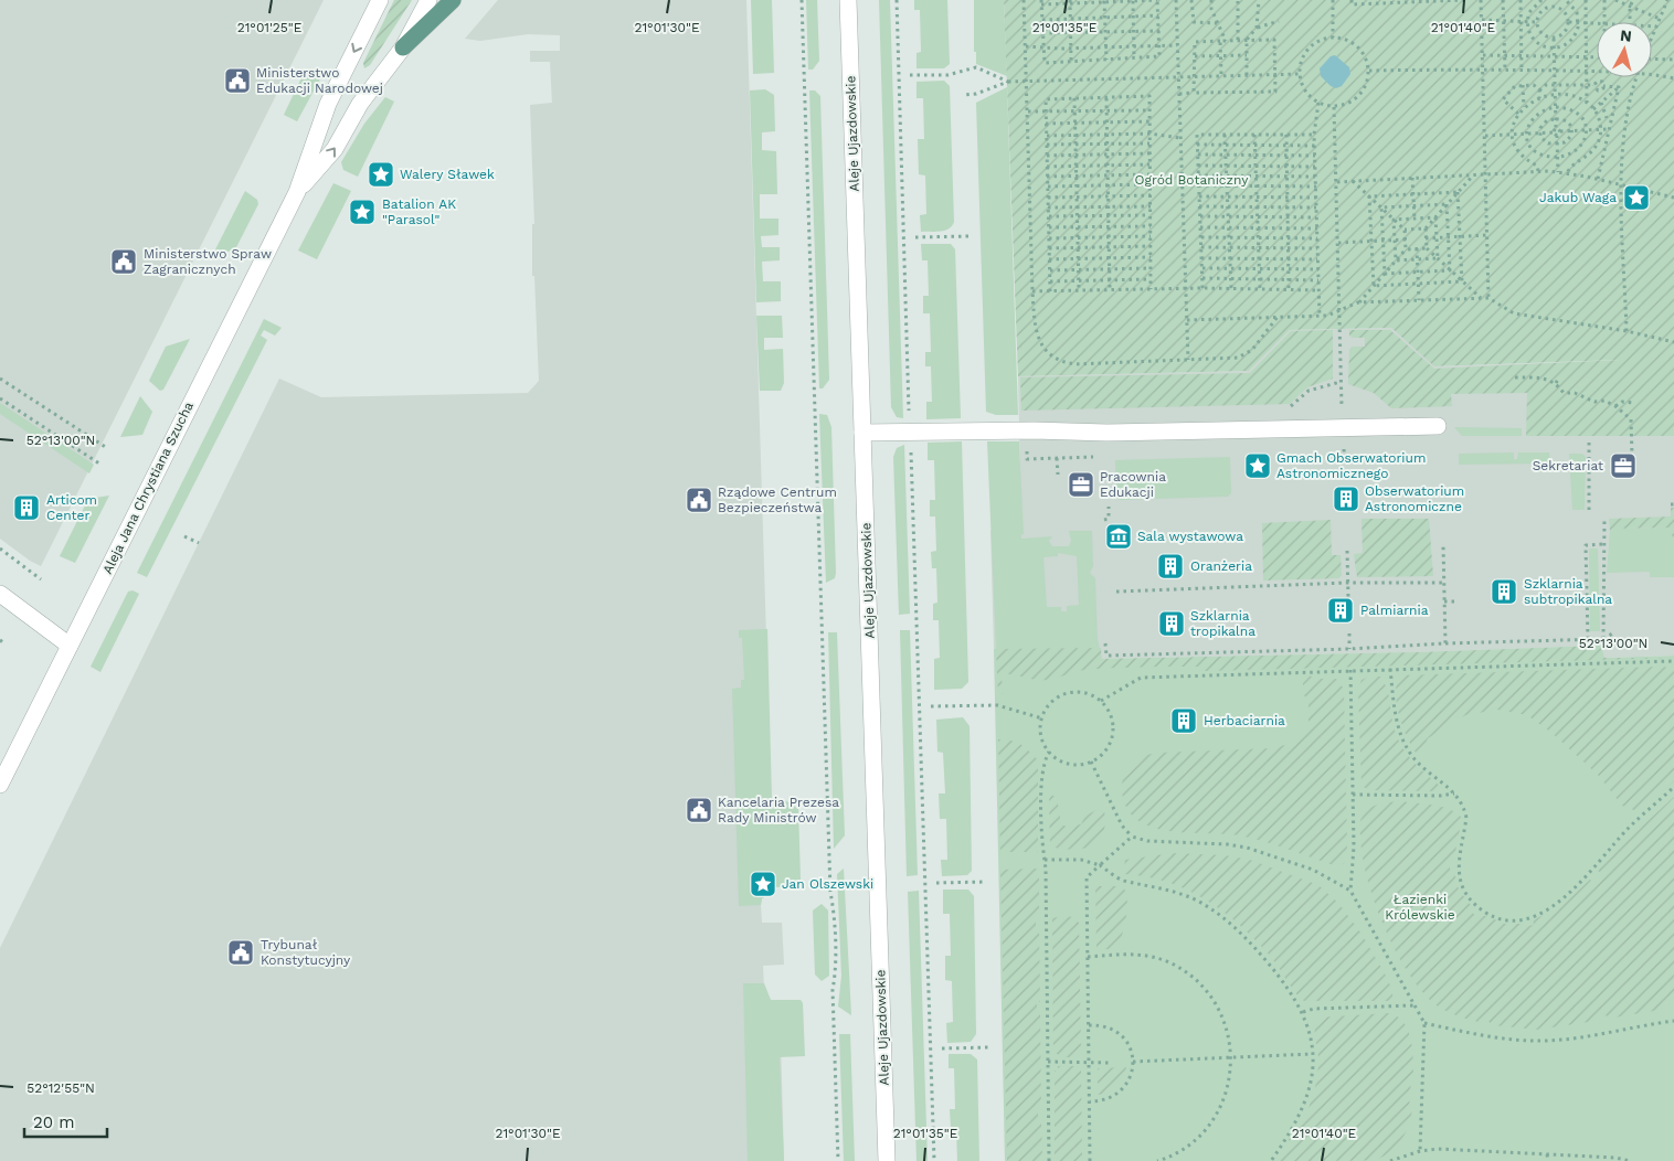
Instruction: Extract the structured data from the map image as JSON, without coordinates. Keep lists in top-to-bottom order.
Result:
{
  "streets": {
    "street": ["Aleje Ujazdowskie", "Aleja Jana Chrystiana Szucha"]
  },
  "parks": ["Ogród Botaniczny", "Łazienki Królewskie"],
  "places": {
    "public building": [
      "Ministerstwo Edukacji Narodowej",
      "Ministerstwo Spraw Zagranicznych",
      "Rządowe Centrum Bezpieczeństwa",
      "Kancelaria Prezesa Rady Ministrów",
      "Trybunał Konstytucyjny"
    ],
    "place": [
      "Walery Sławek",
      "Jakub Waga",
      "Batalion AK \"Parasol\"",
      "Gmach Obserwatorium Astronomicznego",
      "Jan Olszewski"
    ],
    "office": ["Sekretariat", "Pracownia Edukacji"],
    "building": [
      "Obserwatorium Astronomiczne",
      "Articom Center",
      "Oranżeria",
      "Szklarnia subtropikalna",
      "Palmiarnia",
      "Szklarnia tropikalna",
      "Herbaciarnia"
    ],
    "museum": ["Sala wystawowa"]
  },
  "scale_bar": "20 m",
  "north": "top",
  "coordinates": [
    "21°01'25\"E",
    "21°01'30\"E",
    "21°01'35\"E",
    "21°01'40\"E",
    "52°13'00\"N",
    "52°12'55\"N"
  ]
}
